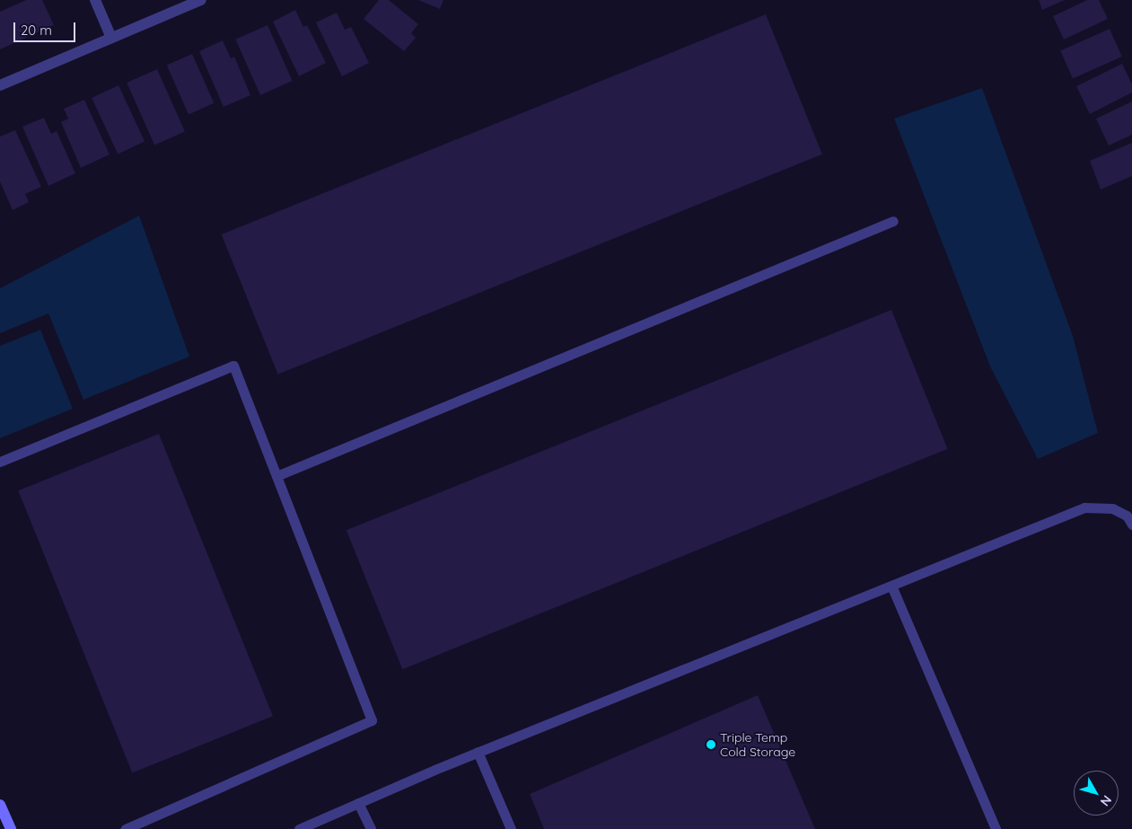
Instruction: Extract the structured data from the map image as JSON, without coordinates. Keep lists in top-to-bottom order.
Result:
{
  "places": ["Triple Temp Cold Storage"],
  "scale_bar": "20 m",
  "north": "bottom right"
}
